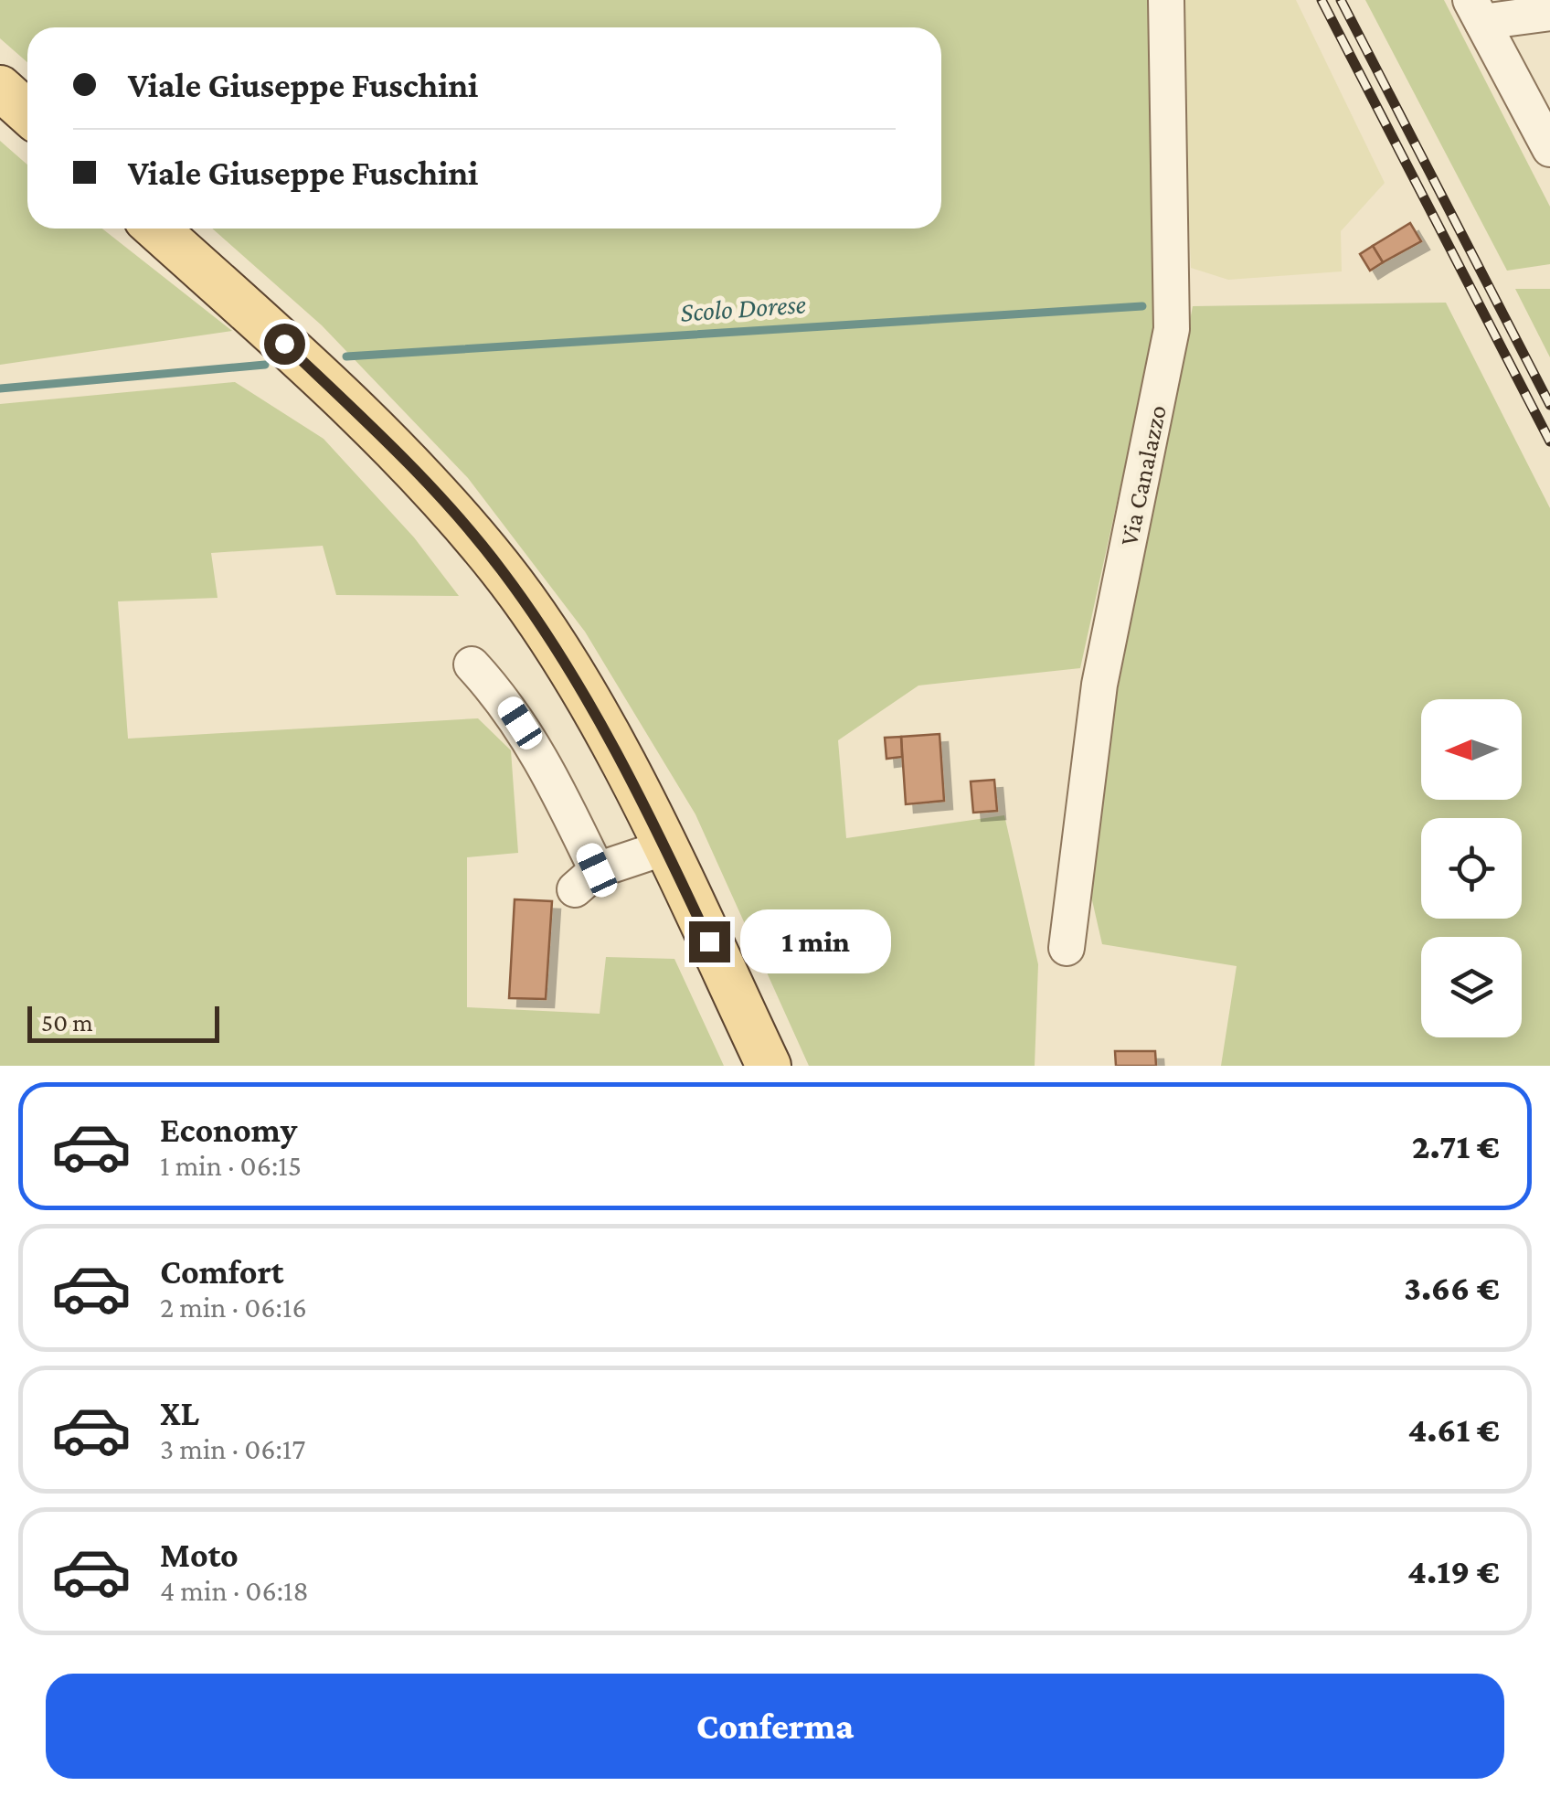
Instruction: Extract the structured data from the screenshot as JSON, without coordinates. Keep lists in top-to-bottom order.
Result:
{
  "streets": {
    "street": ["Via Canalazzo"]
  },
  "water": ["Scolo Dorese"],
  "scale_bar": "50 m",
  "north": "left",
  "page": {
    "banner": ["Viale Giuseppe Fuschini", "Viale Giuseppe Fuschini"],
    "bubble": "1 min",
    "scale": "50 m",
    "list": [
      {
        "name": "Economy",
        "note": "1 min · 06:15",
        "value": "2.71 €"
      },
      {
        "name": "Comfort",
        "note": "2 min · 06:16",
        "value": "3.66 €"
      },
      {
        "name": "XL",
        "note": "3 min · 06:17",
        "value": "4.61 €"
      },
      {
        "name": "Moto",
        "note": "4 min · 06:18",
        "value": "4.19 €"
      }
    ],
    "buttons": "Conferma"
  }
}
